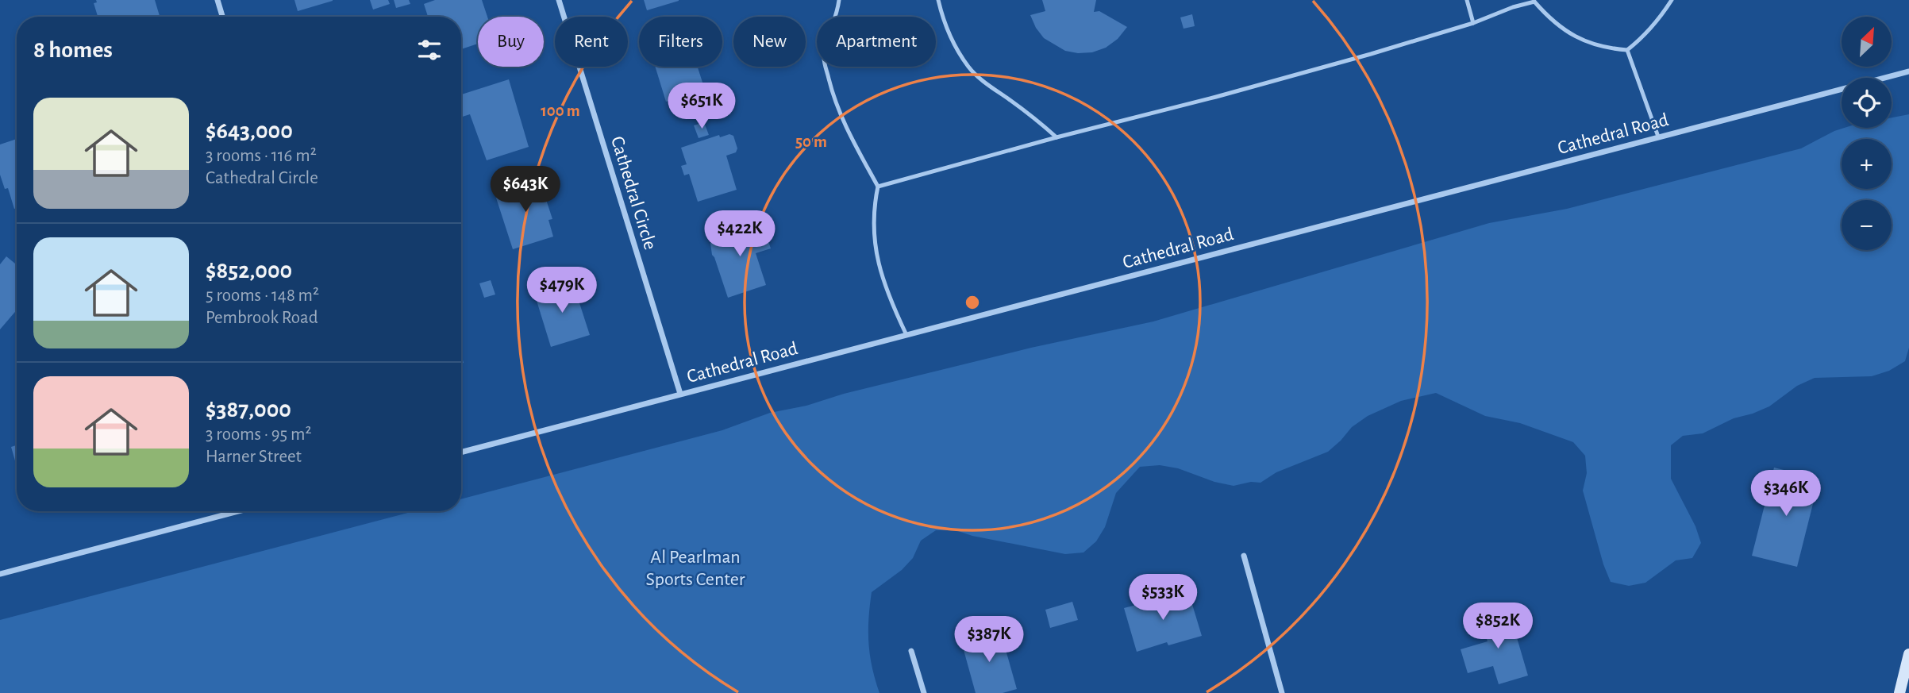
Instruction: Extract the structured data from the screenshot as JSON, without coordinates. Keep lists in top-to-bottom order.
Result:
{
  "streets": {
    "street": ["Cathedral Road", "Cathedral Circle"]
  },
  "crossings": [
    ["Cathedral Road", "Cathedral Circle"]
  ],
  "parks": ["Al Pearlman Sports Center"],
  "north": "top right",
  "page": {
    "map_buttons": ["+", "−"],
    "chip": [
      "Buy",
      "Rent",
      "Filters",
      "New",
      "Apartment"
    ],
    "heading": "8 homes",
    "price": [
      "$651K",
      "$643K",
      "$422K",
      "$479K",
      "$346K",
      "$533K",
      "$852K",
      "$387K"
    ],
    "list": [
      {
        "name": "$643,000",
        "note": "3 rooms · 116 m² · Cathedral Circle"
      },
      {
        "name": "$852,000",
        "note": "5 rooms · 148 m² · Pembrook Road"
      },
      {
        "name": "$387,000",
        "note": "3 rooms · 95 m² · Harner Street"
      }
    ]
  },
  "rings": ["100 m", "50 m"]
}
